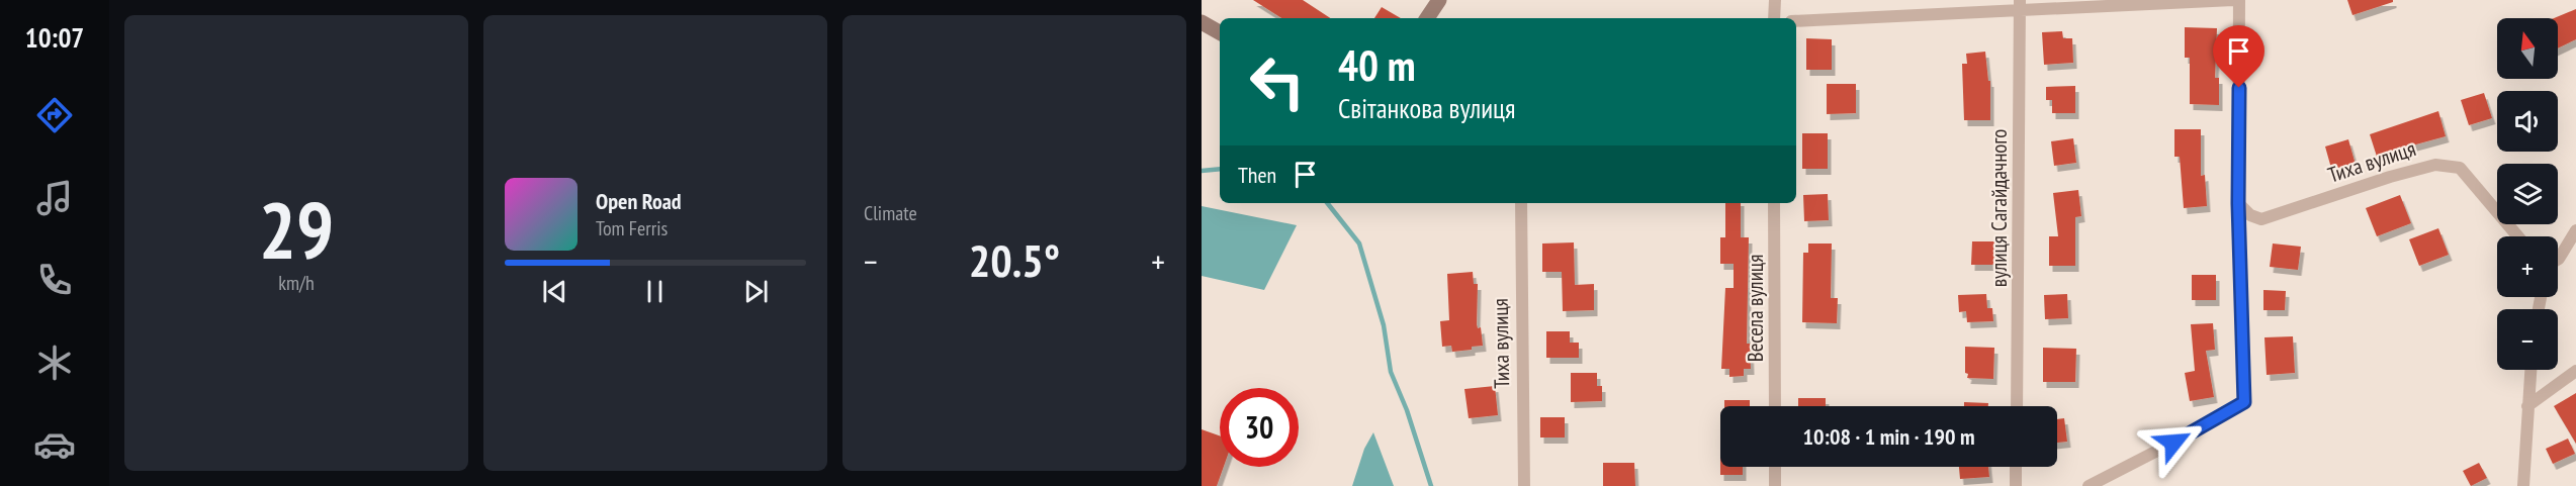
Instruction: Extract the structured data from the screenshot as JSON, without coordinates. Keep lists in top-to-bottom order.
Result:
{
  "streets": {
    "street": ["Тиха вулиця", "вулиця Сагайдачного", "Весела вулиця"]
  },
  "north": "top",
  "page": {
    "tabs": "10:07",
    "tile": [
      ["29", "km/h"],
      "Climate"
    ],
    "map_buttons": ["+", "−"],
    "turn": ["40 m", "Світанкова вулиця"],
    "then": "Then",
    "song": ["Open Road", "Tom Ferris"],
    "heat": ["−", "20.5°", "+"],
    "limit": "30",
    "trip": "10:08 · 1 min · 190 m"
  }
}
